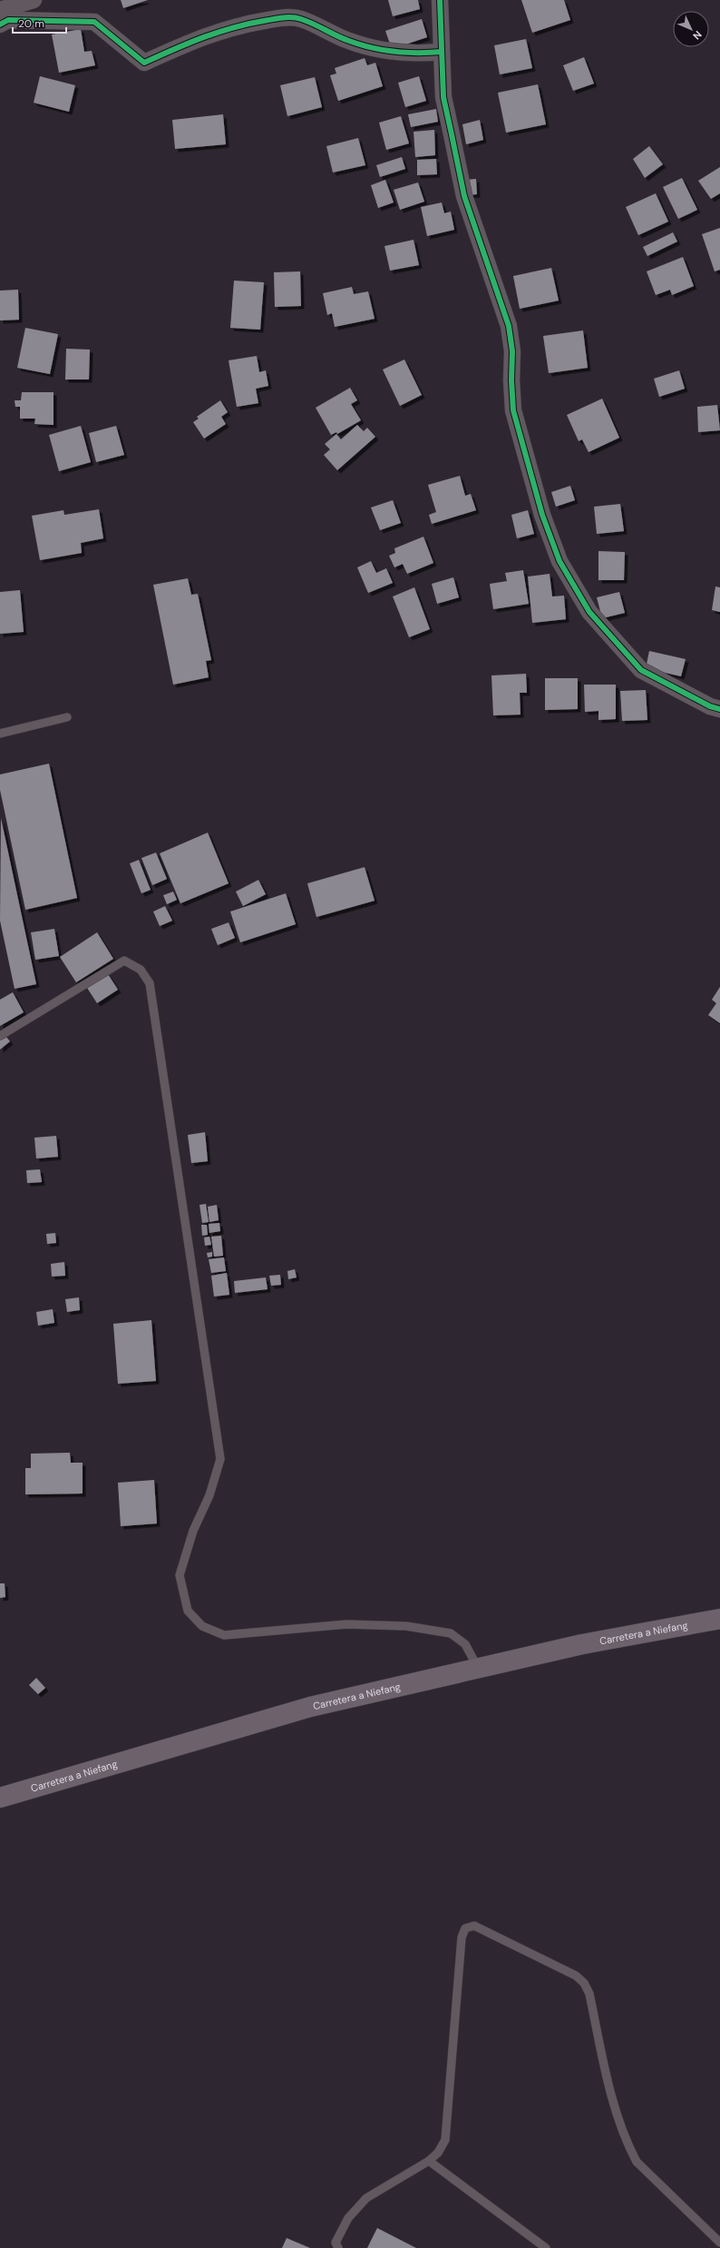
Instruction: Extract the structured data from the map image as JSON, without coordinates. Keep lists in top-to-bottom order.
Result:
{
  "streets": {
    "main road": ["Carretera a Niefang"]
  },
  "scale_bar": "20 m",
  "north": "bottom right"
}
